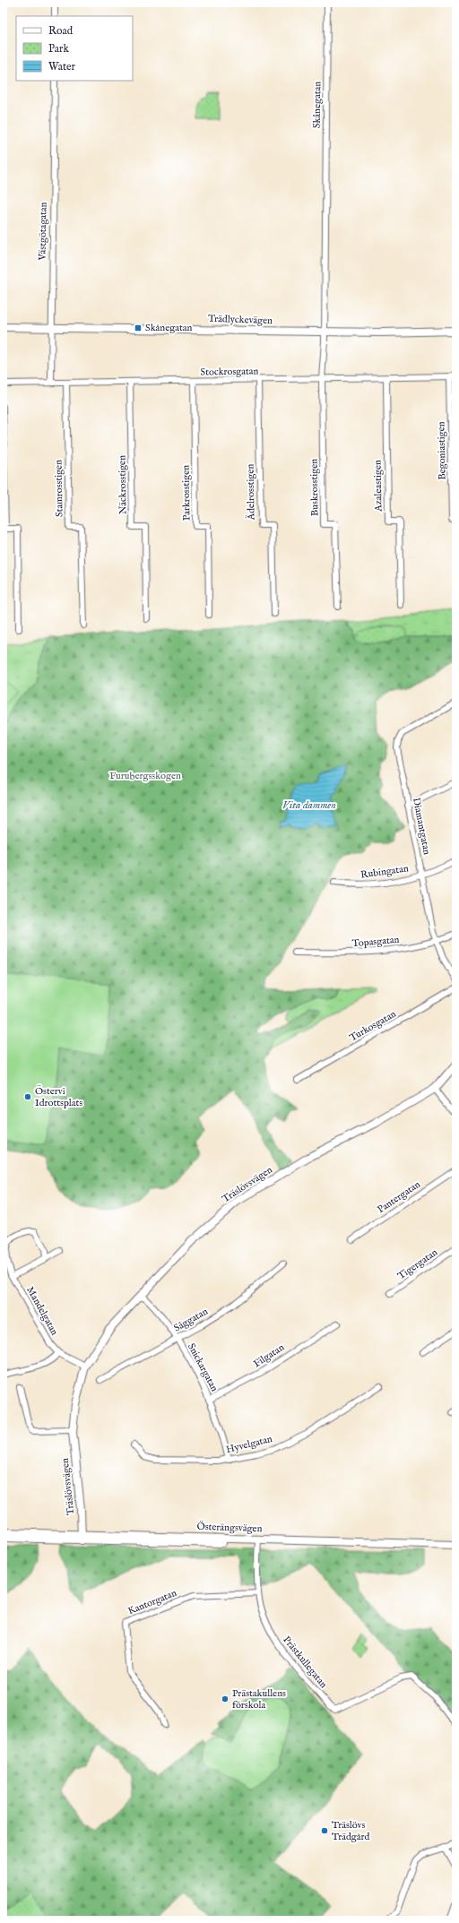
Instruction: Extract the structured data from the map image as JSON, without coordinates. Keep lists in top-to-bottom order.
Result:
{
  "streets": {
    "street": [
      "Skånegatan",
      "Västgötagatan",
      "Trädlyckevägen",
      "Stockrosgatan",
      "Begoniastigen",
      "Näckrosstigen",
      "Azaleastigen",
      "Buskrosstigen",
      "Stamrosstigen",
      "Ädelrosstigen",
      "Parkrosstigen",
      "Diamantgatan",
      "Rubingatan",
      "Topasgatan",
      "Turkosgatan",
      "Träslövsvägen",
      "Pantergatan",
      "Tigergatan",
      "Mandelgatan",
      "Såggatan",
      "Filgatan",
      "Snickargatan",
      "Hyvelgatan",
      "Österängsvägen",
      "Kantorgatan",
      "Prästkullegatan"
    ]
  },
  "crossings": [
    ["Skånegatan", "Trädlyckevägen"],
    ["Skånegatan", "Stockrosgatan"],
    ["Skånegatan", "Buskrosstigen"],
    ["Västgötagatan", "Trädlyckevägen"],
    ["Västgötagatan", "Stockrosgatan"],
    ["Stockrosgatan", "Begoniastigen"],
    ["Stockrosgatan", "Näckrosstigen"],
    ["Stockrosgatan", "Azaleastigen"],
    ["Stockrosgatan", "Buskrosstigen"],
    ["Stockrosgatan", "Stamrosstigen"],
    ["Stockrosgatan", "Ädelrosstigen"],
    ["Stockrosgatan", "Parkrosstigen"],
    ["Diamantgatan", "Rubingatan"],
    ["Diamantgatan", "Topasgatan"],
    ["Träslövsvägen", "Snickargatan"],
    ["Träslövsvägen", "Österängsvägen"],
    ["Såggatan", "Snickargatan"],
    ["Filgatan", "Snickargatan"],
    ["Snickargatan", "Hyvelgatan"],
    ["Österängsvägen", "Prästkullegatan"],
    ["Kantorgatan", "Prästkullegatan"]
  ],
  "water": ["Vita dammen"],
  "parks": ["Furubergsskogen"],
  "places": {
    "transit": ["Skånegatan"],
    "other": ["Östervi Idrottsplats", "Prästakullens förskola", "Träslövs Trädgård"]
  },
  "legend": ["Road", "Park", "Water"]
}
